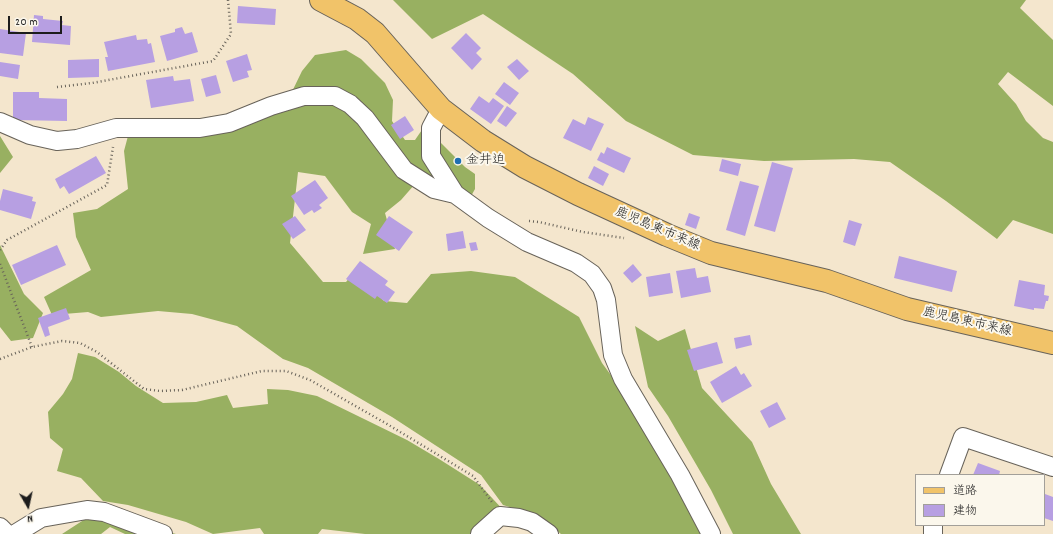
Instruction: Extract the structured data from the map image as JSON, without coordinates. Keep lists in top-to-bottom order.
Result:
{
  "streets": {
    "main road": ["鹿児島東市来線"]
  },
  "places": ["金井迫"],
  "legend": ["道路", "建物"],
  "scale_bar": "20 m",
  "north": "bottom"
}
